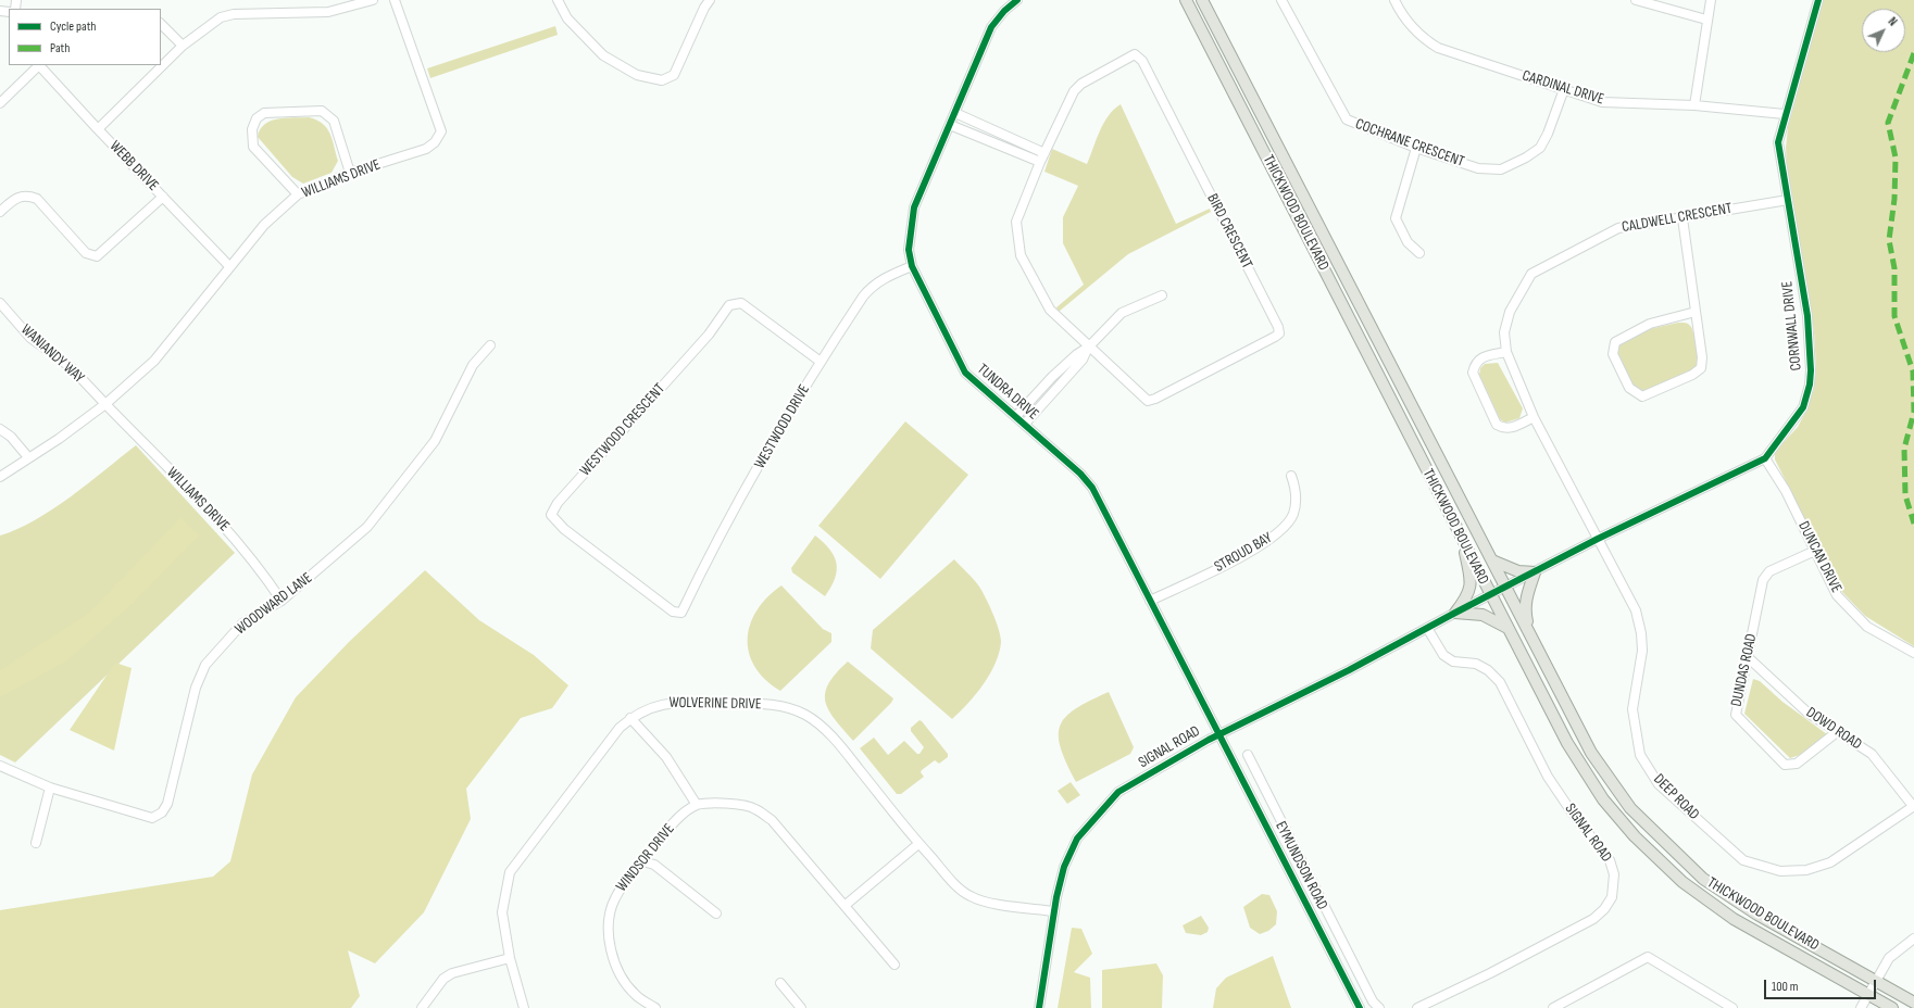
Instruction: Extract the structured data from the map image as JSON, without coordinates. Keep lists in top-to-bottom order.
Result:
{
  "streets": {
    "main road": ["THICKWOOD BOULEVARD"],
    "street": [
      "CARDINAL DRIVE",
      "COCHRANE CRESCENT",
      "WEBB DRIVE",
      "WILLIAMS DRIVE",
      "CALDWELL CRESCENT",
      "BIRD CRESCENT",
      "CORNWALL DRIVE",
      "WANIANDY WAY",
      "TUNDRA DRIVE",
      "WESTWOOD DRIVE",
      "WESTWOOD CRESCENT",
      "STROUD BAY",
      "DUNCAN DRIVE",
      "WOODWARD LANE",
      "DUNDAS ROAD",
      "WOLVERINE DRIVE",
      "DOWD ROAD",
      "SIGNAL ROAD",
      "DEEP ROAD",
      "WINDSOR DRIVE",
      "EYMUNDSON ROAD"
    ]
  },
  "crossings": [
    ["CARDINAL DRIVE", "COCHRANE CRESCENT"],
    ["CARDINAL DRIVE", "CORNWALL DRIVE"],
    ["WEBB DRIVE", "WILLIAMS DRIVE"],
    ["WILLIAMS DRIVE", "WANIANDY WAY"],
    ["WILLIAMS DRIVE", "WOODWARD LANE"],
    ["THICKWOOD BOULEVARD", "CORNWALL DRIVE"],
    ["THICKWOOD BOULEVARD", "SIGNAL ROAD"],
    ["CALDWELL CRESCENT", "CORNWALL DRIVE"],
    ["CALDWELL CRESCENT", "DEEP ROAD"],
    ["CORNWALL DRIVE", "DUNCAN DRIVE"],
    ["CORNWALL DRIVE", "SIGNAL ROAD"],
    ["CORNWALL DRIVE", "DEEP ROAD"],
    ["TUNDRA DRIVE", "WESTWOOD DRIVE"],
    ["TUNDRA DRIVE", "STROUD BAY"],
    ["TUNDRA DRIVE", "SIGNAL ROAD"],
    ["TUNDRA DRIVE", "EYMUNDSON ROAD"],
    ["WESTWOOD DRIVE", "WESTWOOD CRESCENT"],
    ["DUNCAN DRIVE", "DUNDAS ROAD"],
    ["DUNDAS ROAD", "DOWD ROAD"],
    ["WOLVERINE DRIVE", "SIGNAL ROAD"],
    ["DOWD ROAD", "DEEP ROAD"],
    ["SIGNAL ROAD", "EYMUNDSON ROAD"]
  ],
  "legend": ["Cycle path", "Path"],
  "scale_bar": "100 m",
  "north": "top right"
}
